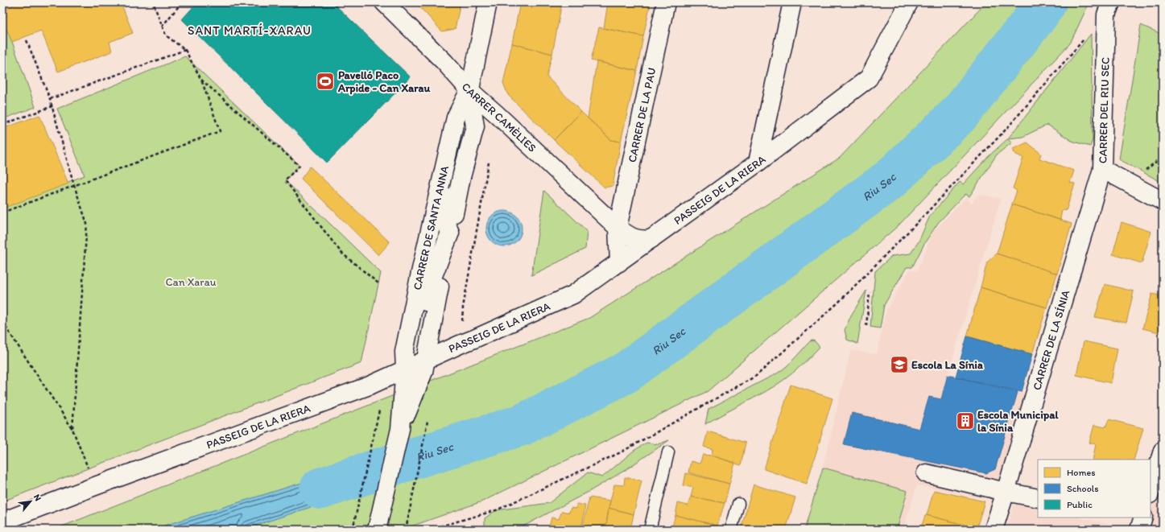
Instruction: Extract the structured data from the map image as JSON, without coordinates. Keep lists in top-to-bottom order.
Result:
{
  "streets": {
    "street": [
      "CARRER DEL RIU SEC",
      "CARRER DE LA PAU",
      "CARRER CAMÈLIES",
      "PASSEIG DE LA RIERA",
      "CARRER DE SANTA ANNA",
      "CARRER DE LA SÍNIA"
    ]
  },
  "crossings": [
    ["CARRER DEL RIU SEC", "CARRER DE LA SÍNIA"],
    ["CARRER DE LA PAU", "CARRER CAMÈLIES"],
    ["CARRER CAMÈLIES", "PASSEIG DE LA RIERA"],
    ["CARRER CAMÈLIES", "CARRER DE SANTA ANNA"],
    ["PASSEIG DE LA RIERA", "CARRER DE SANTA ANNA"]
  ],
  "districts": ["SANT MARTÍ-XARAU"],
  "water": ["Riu Sec"],
  "parks": ["Can Xarau"],
  "places": {
    "sports": ["Pavelló Paco Arpide - Can Xarau"],
    "school or university": ["Escola La Sínia"],
    "building": ["Escola Municipal la Sínia"]
  },
  "legend": ["Homes", "Schools", "Public"],
  "north": "top right"
}
